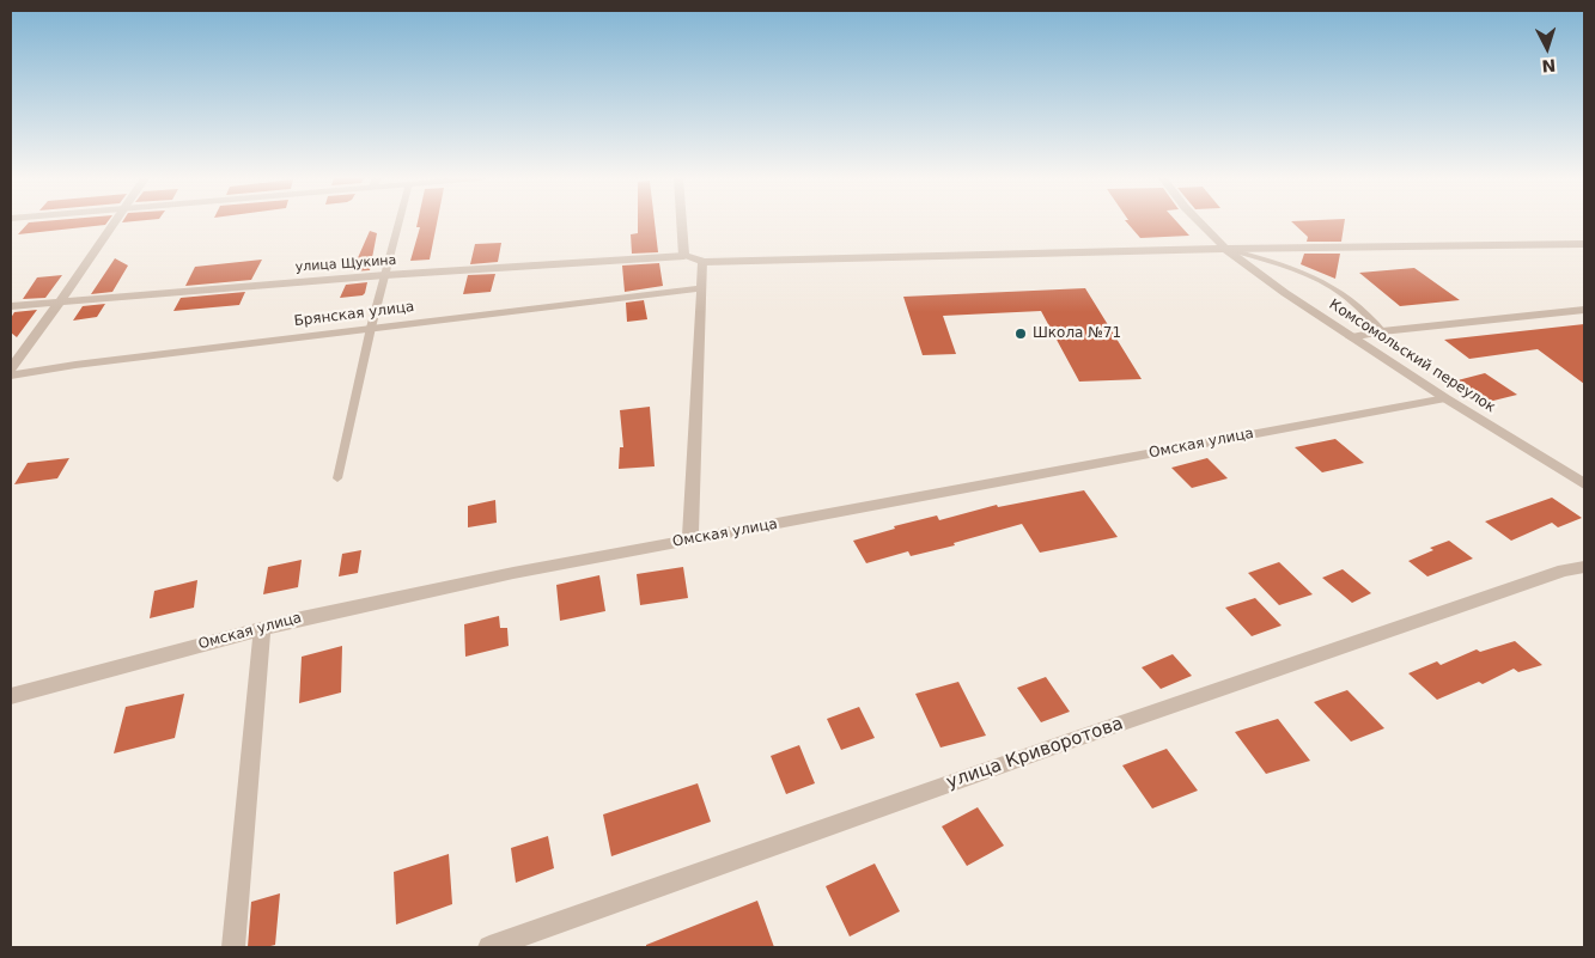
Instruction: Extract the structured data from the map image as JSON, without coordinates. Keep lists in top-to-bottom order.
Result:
{
  "streets": {
    "street": [
      "улица Щукина",
      "Брянская улица",
      "Комсомольский переулок",
      "Омская улица",
      "улица Криворотова"
    ]
  },
  "crossings": [
    ["Комсомольский переулок", "Омская улица"]
  ],
  "places": ["Школа №71"],
  "north": "bottom"
}
